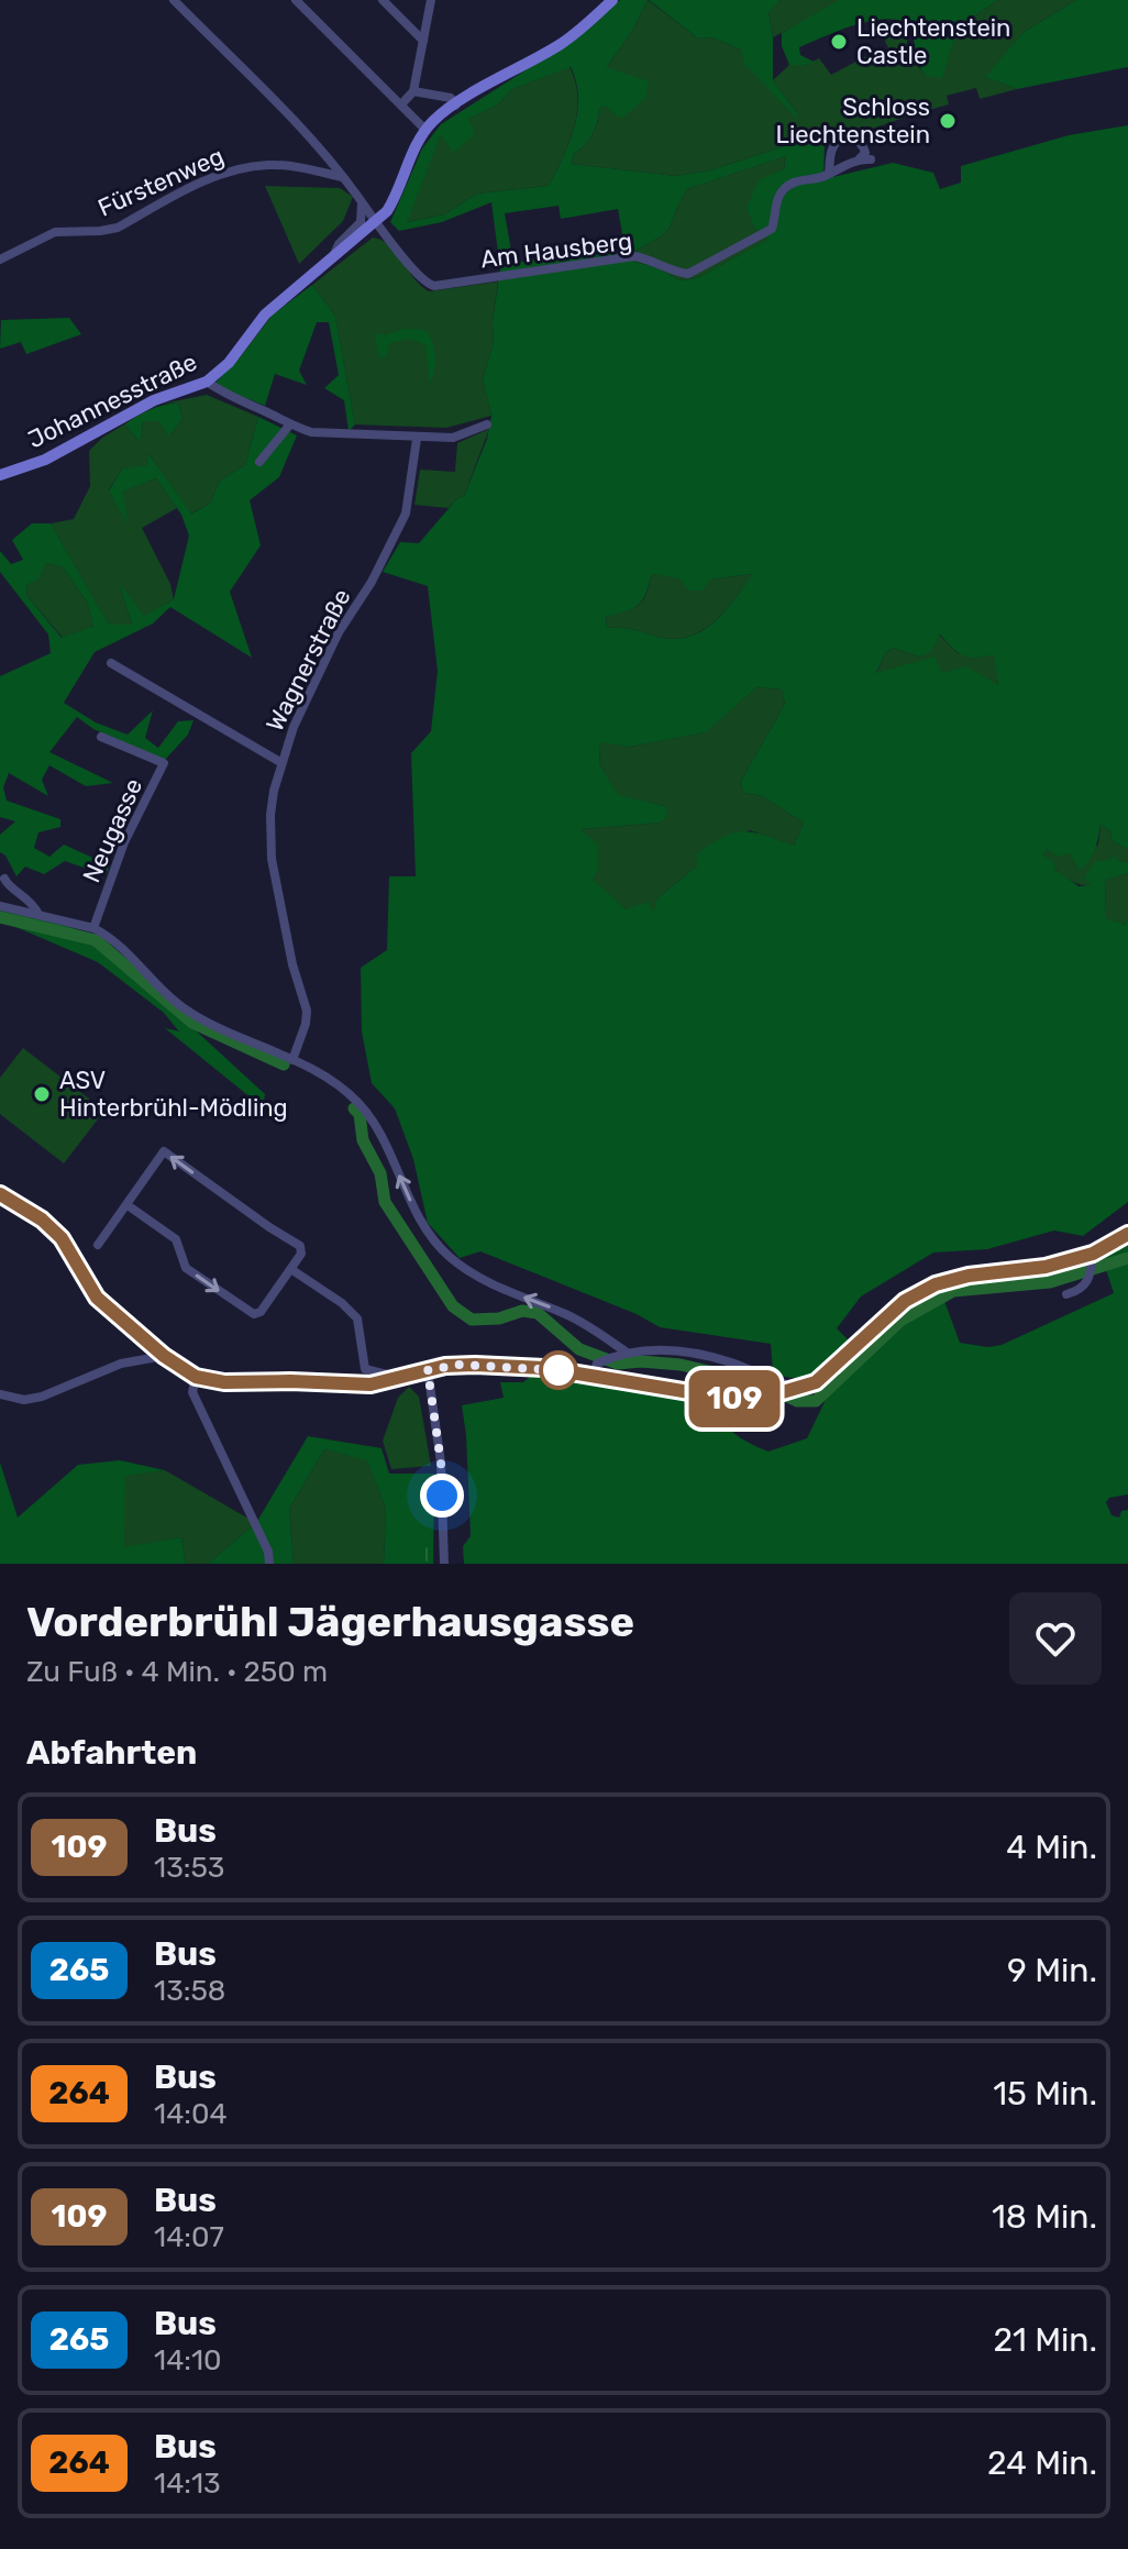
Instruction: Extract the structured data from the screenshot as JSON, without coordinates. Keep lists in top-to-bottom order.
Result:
{
  "streets": {
    "main road": ["Johannesstraße"],
    "street": [
      "Fürstenweg",
      "Am Hausberg",
      "Wagnerstraße",
      "Neugasse"
    ]
  },
  "crossings": [
    ["Am Hausberg", "Johannesstraße"]
  ],
  "places": ["Liechtenstein Castle", "Schloss Liechtenstein", "ASV Hinterbrühl-Mödling"],
  "lines": ["bus line 109"],
  "page": {
    "on_map": "109",
    "heading": [
      ["Vorderbrühl Jägerhausgasse", "Zu Fuß · 4 Min. · 250 m"],
      "Abfahrten"
    ],
    "list": [
      {
        "mark": "109",
        "name": "Bus",
        "note": "13:53",
        "value": "4 Min."
      },
      {
        "mark": "265",
        "name": "Bus",
        "note": "13:58",
        "value": "9 Min."
      },
      {
        "mark": "264",
        "name": "Bus",
        "note": "14:04",
        "value": "15 Min."
      },
      {
        "mark": "109",
        "name": "Bus",
        "note": "14:07",
        "value": "18 Min."
      },
      {
        "mark": "265",
        "name": "Bus",
        "note": "14:10",
        "value": "21 Min."
      },
      {
        "mark": "264",
        "name": "Bus",
        "note": "14:13",
        "value": "24 Min."
      }
    ]
  }
}
